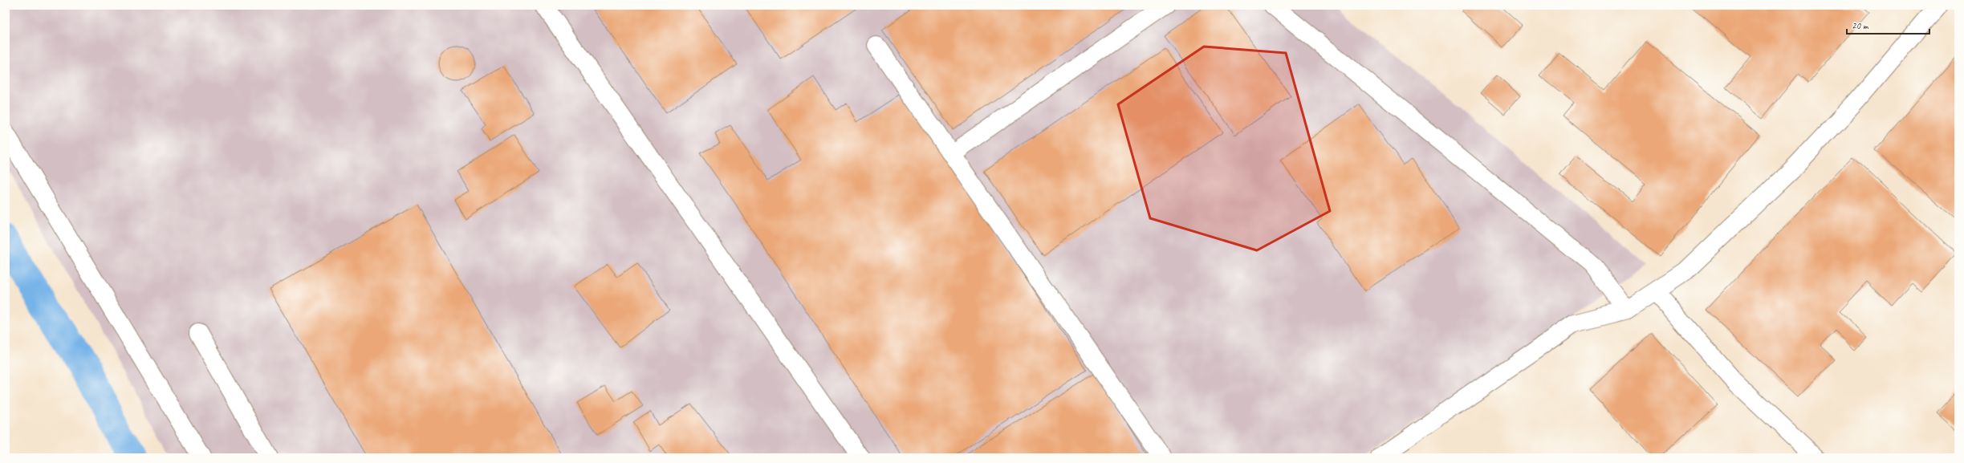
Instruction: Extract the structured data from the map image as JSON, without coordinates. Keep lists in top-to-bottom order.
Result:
{
  "scale_bar": "20 m"
}
